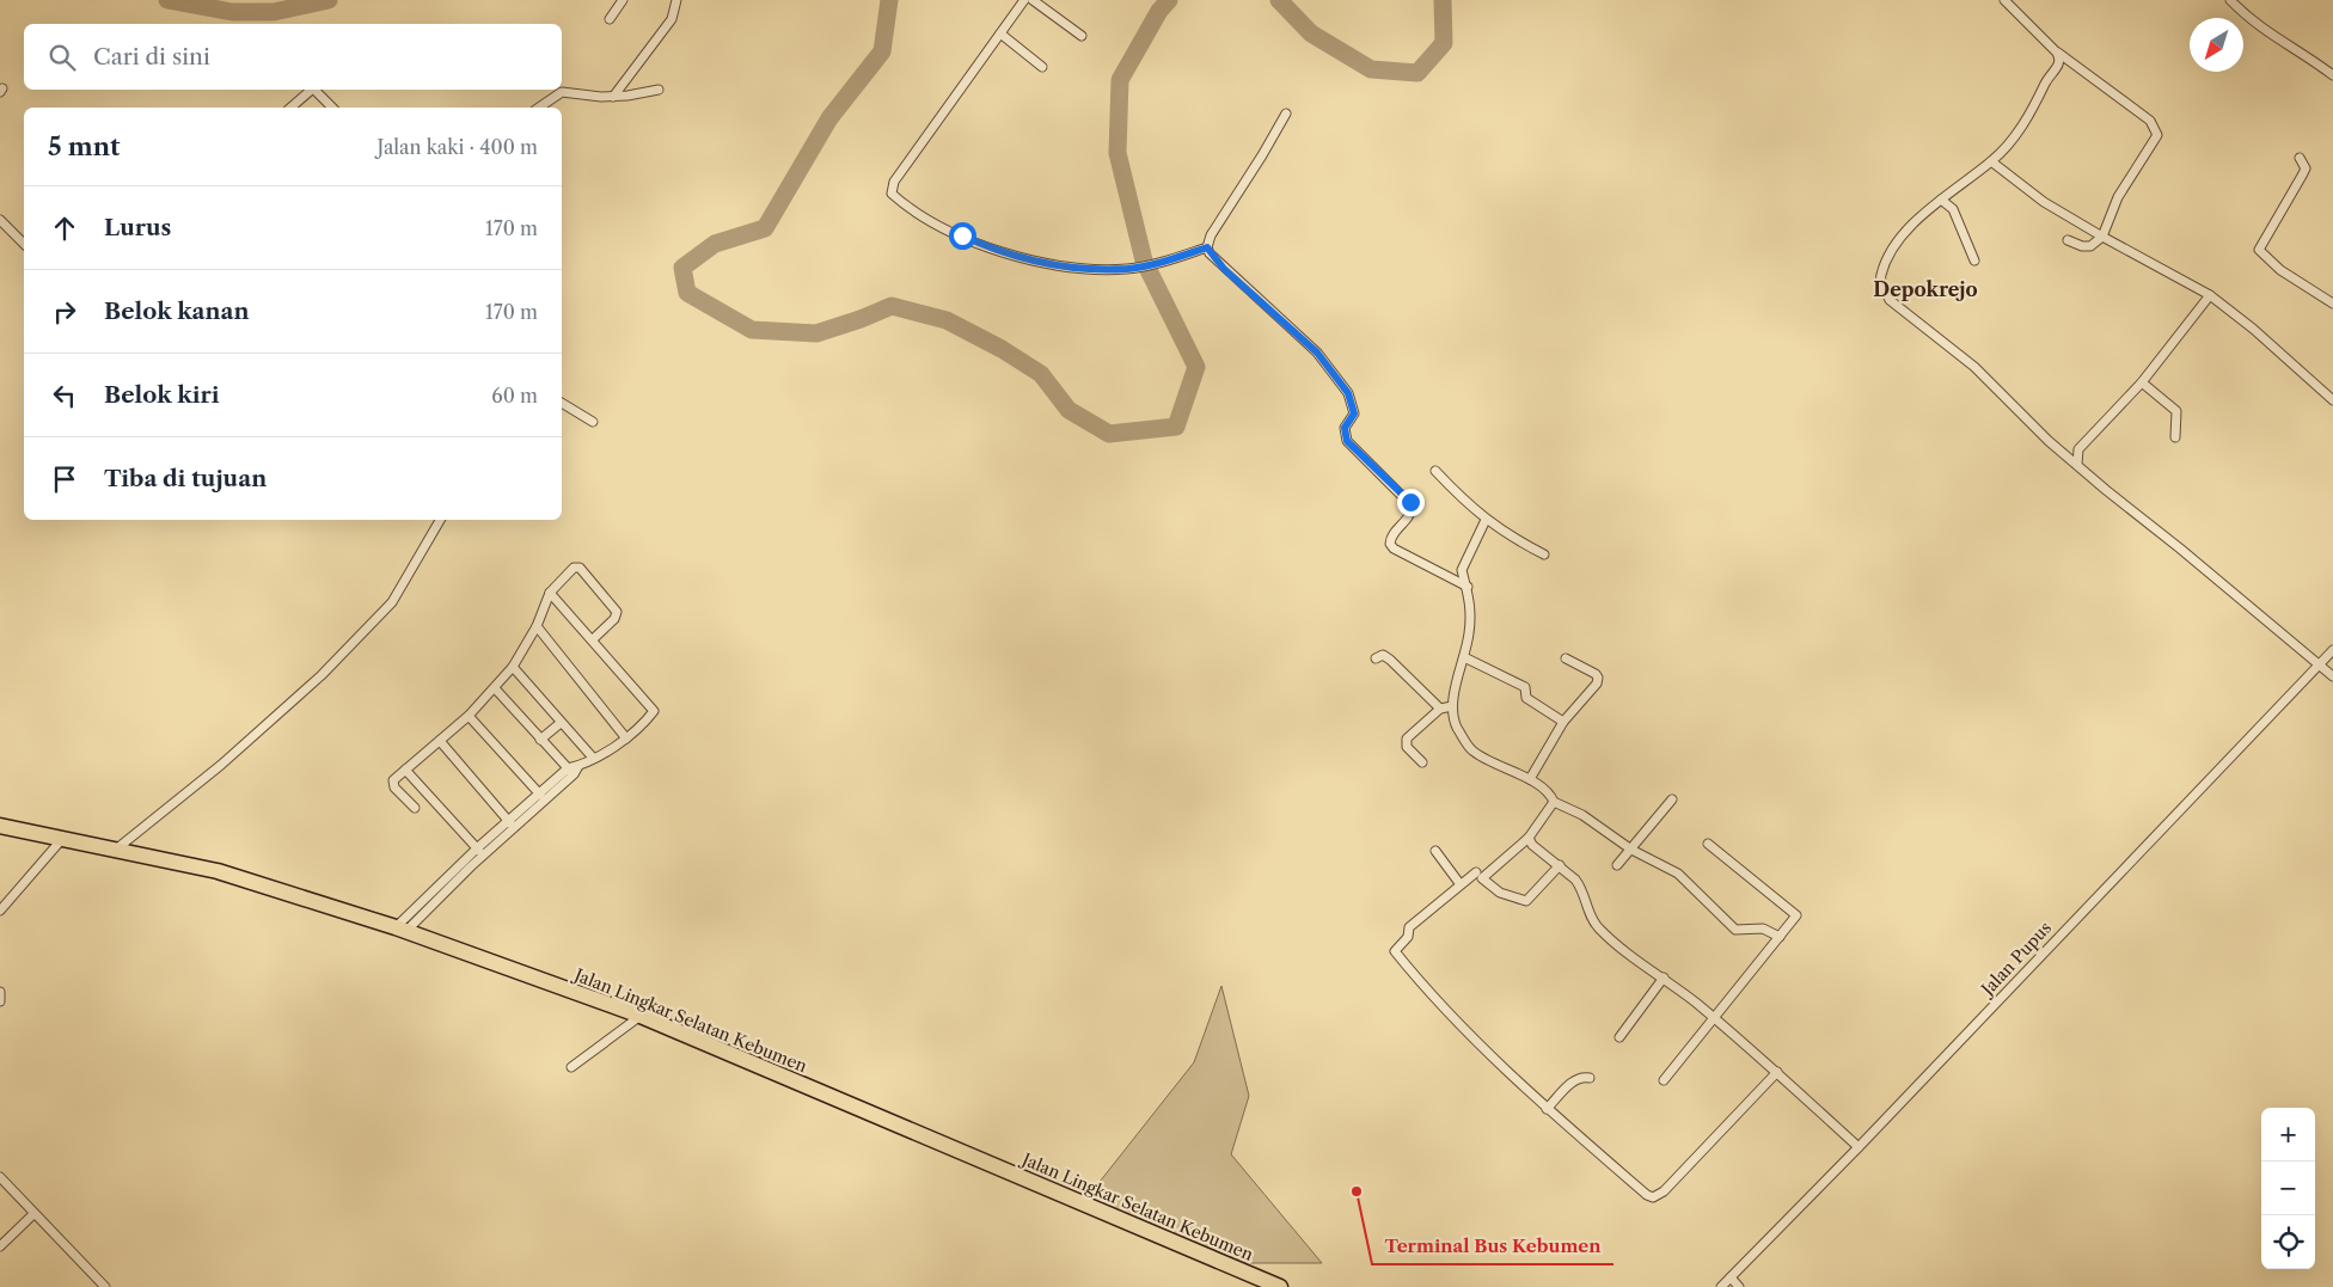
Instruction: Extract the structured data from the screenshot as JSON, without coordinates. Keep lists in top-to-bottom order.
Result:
{
  "streets": {
    "highway": ["Jalan Lingkar Selatan Kebumen"],
    "street": ["Jalan Pupus"]
  },
  "districts": ["Depokrejo"],
  "places": ["Terminal Bus Kebumen"],
  "north": "bottom left",
  "page": {
    "search": "Cari di sini",
    "heading": ["5 mnt", "Jalan kaki · 400 m"],
    "list": [
      ["Lurus", "170 m"],
      ["Belok kanan", "170 m"],
      ["Belok kiri", "60 m"],
      "Tiba di tujuan"
    ],
    "map_buttons": ["+", "−"]
  }
}
